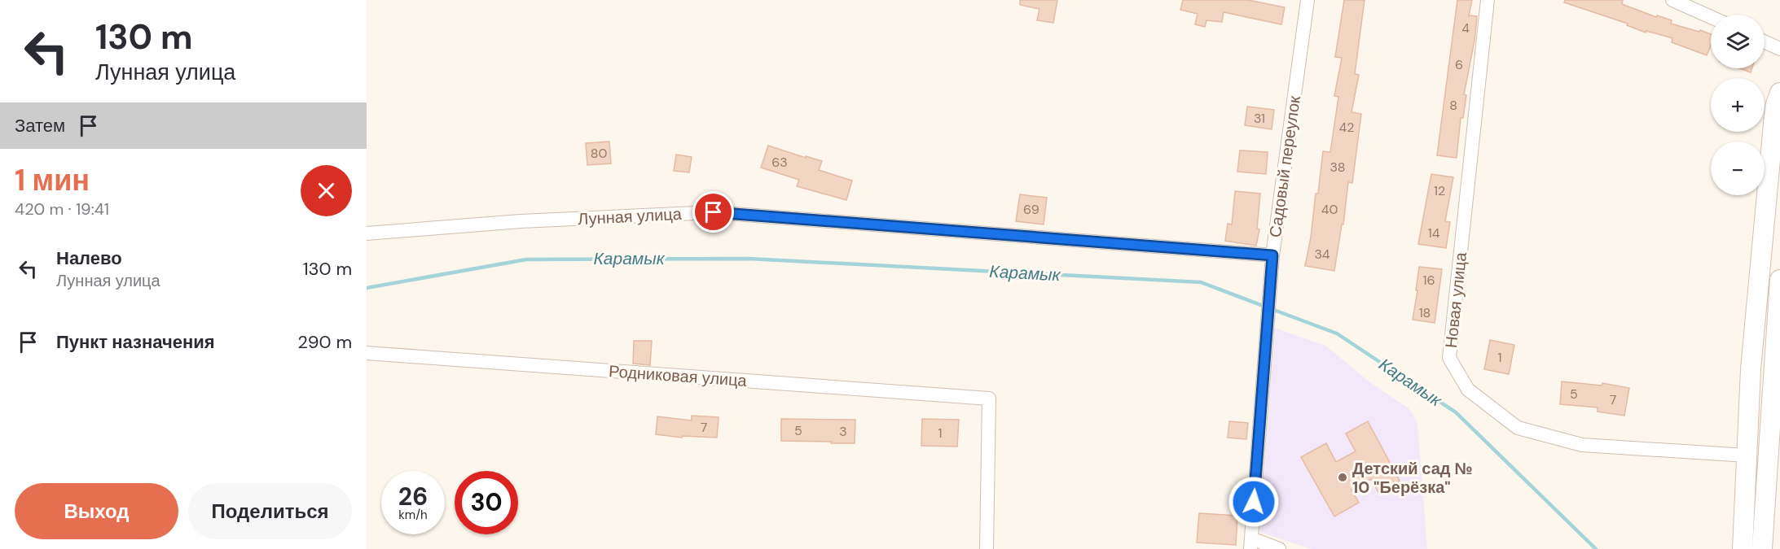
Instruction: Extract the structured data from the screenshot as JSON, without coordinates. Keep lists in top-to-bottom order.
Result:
{
  "streets": {
    "street": [
      "Садовый переулок",
      "Лунная улица",
      "Новая улица",
      "Родниковая улица"
    ]
  },
  "crossings": [
    ["Садовый переулок", "Лунная улица"]
  ],
  "water": ["Карамык"],
  "places": ["Детский сад № 10 \"Берёзка\""],
  "house_numbers": [
    "4",
    "6",
    "8",
    "31",
    "42",
    "80",
    "63",
    "38",
    "12",
    "69",
    "40",
    "14",
    "34",
    "16",
    "18",
    "1",
    "5",
    "7",
    "7",
    "5",
    "3",
    "1"
  ],
  "page": {
    "turn": ["130 m", "Лунная улица"],
    "map_buttons": ["+", "−"],
    "then": "Затем",
    "heading": ["1 мин", "420 m · 19:41"],
    "list": [
      {
        "name": "Налево",
        "note": "Лунная улица",
        "value": "130 m"
      },
      {
        "name": "Пункт назначения",
        "value": "290 m"
      }
    ],
    "speed": "26 km/h",
    "limit": "30",
    "buttons": ["Выход", "Поделиться"]
  }
}
